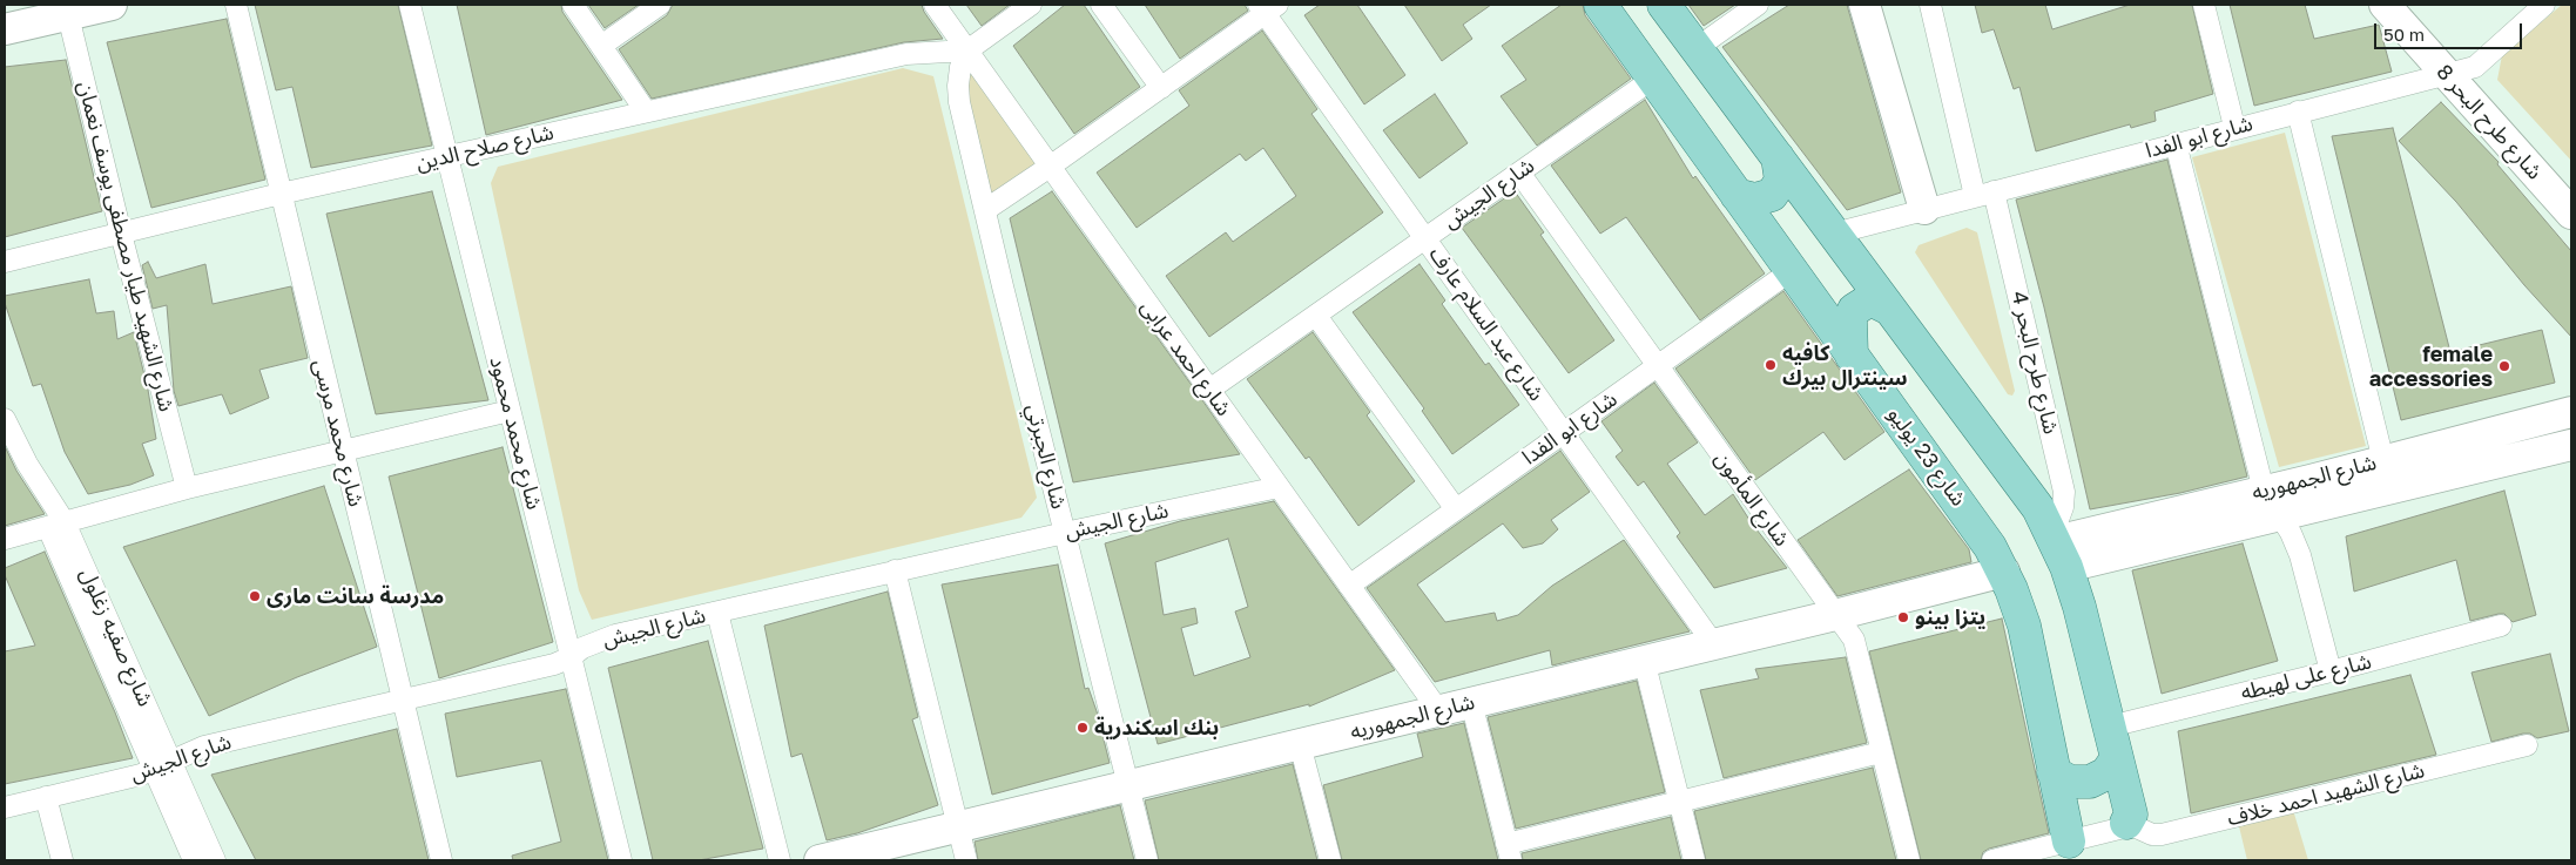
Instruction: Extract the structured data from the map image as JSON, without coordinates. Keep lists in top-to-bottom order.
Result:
{
  "streets": {
    "main road": ["شارع طرح البحر 8", "شارع 23 يوليو", "شارع الجمهوريه"],
    "street": [
      "شارع ابو الفدا",
      "شارع صلاح الدين",
      "شارع الجيش",
      "شارع الشهيد طيار مصطفى يوسف نعمان",
      "شارع عبد السلام عارف",
      "شارع احمد عرابى",
      "شارع طرح البحر 4",
      "شارع محمد مرسى",
      "شارع محمد محمود",
      "شارع الجبرتي",
      "شارع المأمون",
      "شارع صفيه زغلول",
      "شارع على لهيطه",
      "شارع الشهيد احمد خلاف"
    ]
  },
  "crossings": [
    ["شارع طرح البحر 8", "شارع ابو الفدا"],
    ["شارع ابو الفدا", "شارع عبد السلام عارف"],
    ["شارع ابو الفدا", "شارع احمد عرابى"],
    ["شارع ابو الفدا", "شارع طرح البحر 4"],
    ["شارع ابو الفدا", "شارع 23 يوليو"],
    ["شارع ابو الفدا", "شارع المأمون"],
    ["شارع صلاح الدين", "شارع الشهيد طيار مصطفى يوسف نعمان"],
    ["شارع صلاح الدين", "شارع احمد عرابى"],
    ["شارع صلاح الدين", "شارع محمد مرسى"],
    ["شارع صلاح الدين", "شارع محمد محمود"],
    ["شارع صلاح الدين", "شارع الجبرتي"],
    ["شارع الجيش", "شارع عبد السلام عارف"],
    ["شارع الجيش", "شارع احمد عرابى"],
    ["شارع الجيش", "شارع محمد مرسى"],
    ["شارع الجيش", "شارع محمد محمود"],
    ["شارع الجيش", "شارع الجبرتي"],
    ["شارع الجيش", "شارع 23 يوليو"],
    ["شارع الجيش", "شارع المأمون"],
    ["شارع الجيش", "شارع صفيه زغلول"],
    ["شارع عبد السلام عارف", "شارع الجمهوريه"],
    ["شارع احمد عرابى", "شارع الجبرتي"],
    ["شارع احمد عرابى", "شارع الجمهوريه"],
    ["شارع طرح البحر 4", "شارع الجمهوريه"],
    ["شارع الجبرتي", "شارع الجمهوريه"],
    ["شارع 23 يوليو", "شارع الجمهوريه"],
    ["شارع الجمهوريه", "شارع المأمون"]
  ],
  "places": [
    "كافيه سينترال بيرك",
    "female accessories",
    "مدرسة سانت مارى",
    "يتزا بينو",
    "بنك اسكندرية"
  ],
  "scale_bar": "50 m"
}
